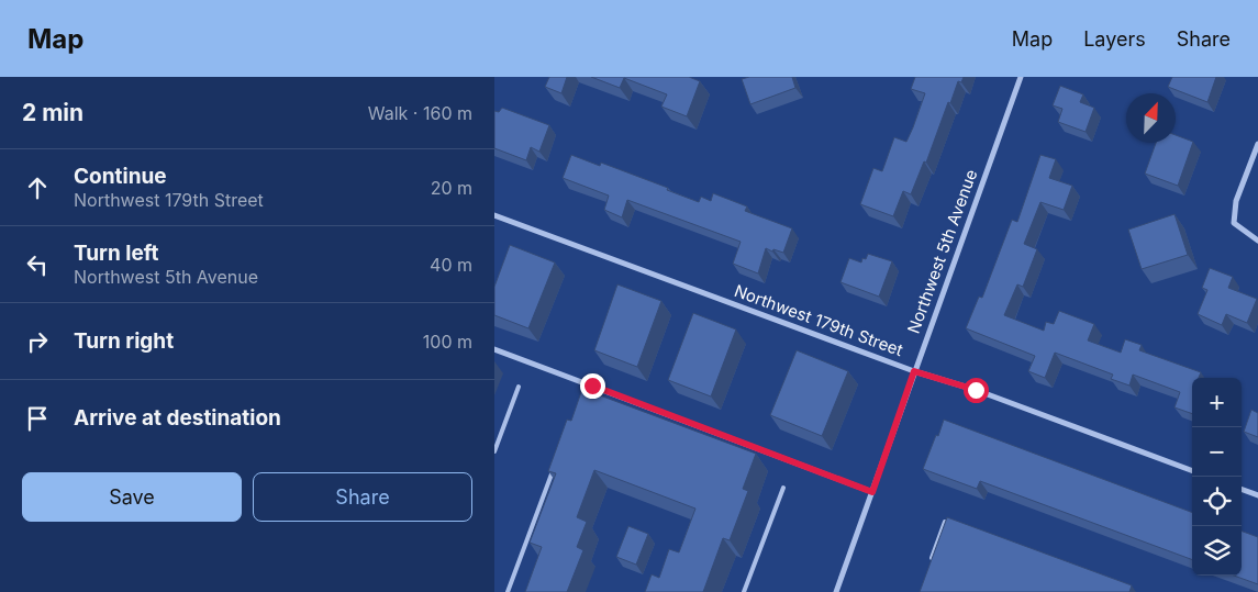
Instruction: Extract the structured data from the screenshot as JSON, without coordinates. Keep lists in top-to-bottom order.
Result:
{
  "streets": {
    "street": ["Northwest 5th Avenue", "Northwest 179th Street"]
  },
  "crossings": [
    ["Northwest 5th Avenue", "Northwest 179th Street"]
  ],
  "north": "top right",
  "page": {
    "header": "Map",
    "nav": ["Map", "Layers", "Share"],
    "heading": ["2 min", "Walk · 160 m"],
    "list": [
      ["Continue", "Northwest 179th Street", "20 m"],
      ["Turn left", "Northwest 5th Avenue", "40 m"],
      ["Turn right", "100 m"],
      "Arrive at destination"
    ],
    "map_buttons": ["+", "−"],
    "buttons": ["Save", "Share"]
  }
}
